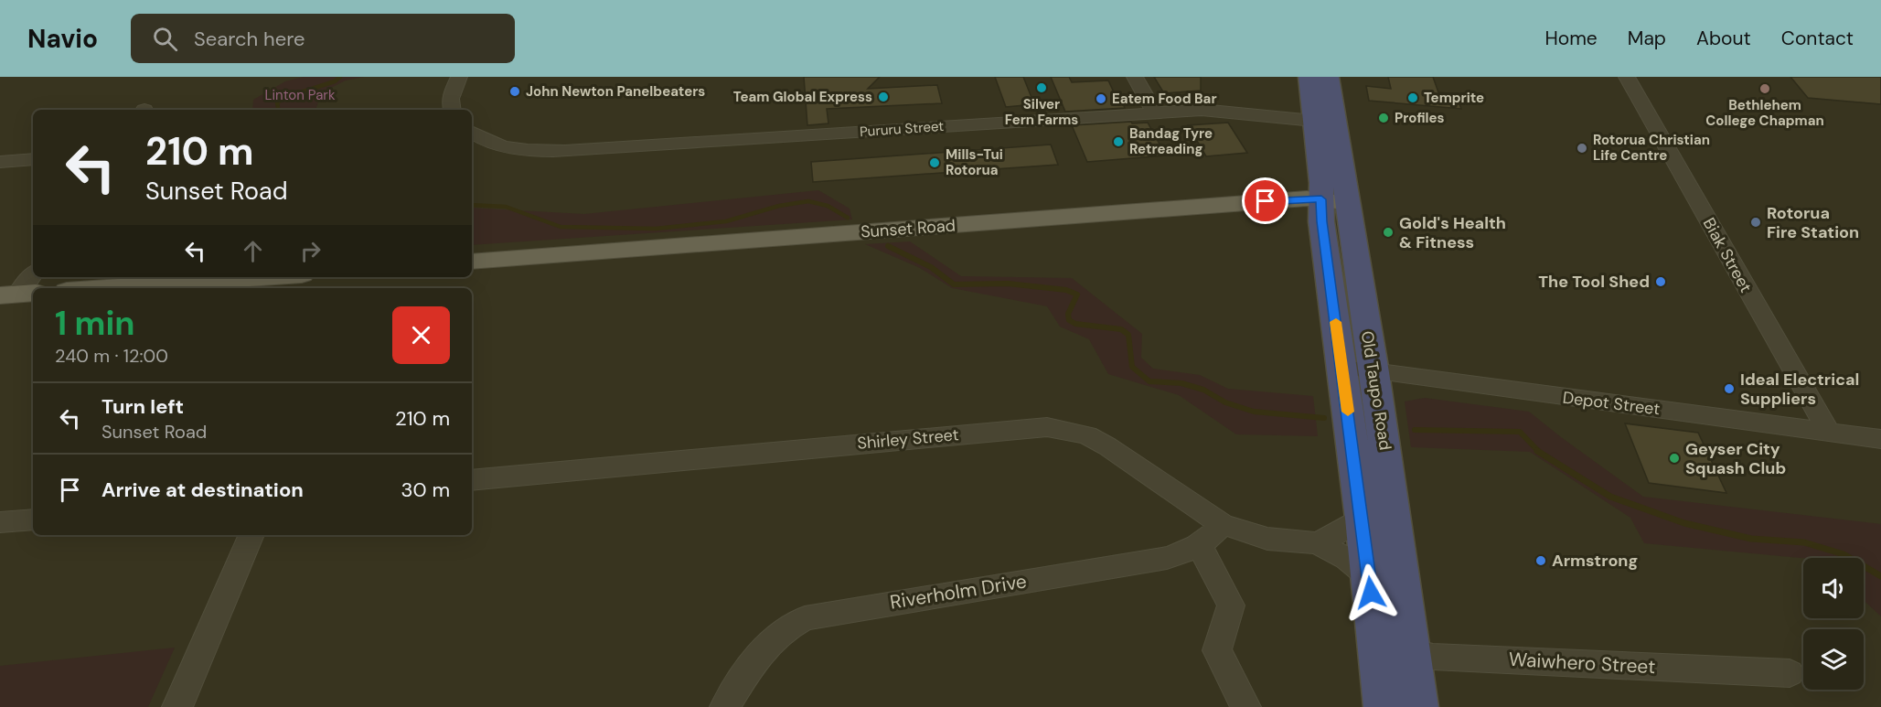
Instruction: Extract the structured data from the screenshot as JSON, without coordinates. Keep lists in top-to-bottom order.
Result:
{
  "streets": {
    "highway": ["Old Taupo Road"],
    "main road": ["Sunset Road"],
    "street": [
      "Pururu Street",
      "Biak Street",
      "Depot Street",
      "Shirley Street",
      "Riverholm Drive",
      "Waiwhero Street"
    ]
  },
  "crossings": [
    ["Pururu Street", "Old Taupo Road"],
    ["Sunset Road", "Old Taupo Road"],
    ["Biak Street", "Depot Street"],
    ["Old Taupo Road", "Depot Street"],
    ["Old Taupo Road", "Shirley Street"],
    ["Old Taupo Road", "Waiwhero Street"],
    ["Shirley Street", "Riverholm Drive"]
  ],
  "parks": ["Linton Park"],
  "places": [
    "Silver Fern Farms",
    "Bethlehem College Chapman",
    "John Newton Panelbeaters",
    "Team Global Express",
    "Temprite",
    "Eatem Food Bar",
    "Profiles",
    "Bandag Tyre Retreading",
    "Rotorua Christian Life Centre",
    "Mills-Tui Rotorua",
    "Rotorua Fire Station",
    "Gold's Health & Fitness",
    "The Tool Shed",
    "Ideal Electrical Suppliers",
    "Geyser City Squash Club",
    "Armstrong"
  ],
  "page": {
    "header": "Navio",
    "search": "Search here",
    "nav": [
      "Home",
      "Map",
      "About",
      "Contact"
    ],
    "turn": ["210 m", "Sunset Road"],
    "heading": ["1 min", "240 m · 12:00"],
    "list": [
      {
        "name": "Turn left",
        "note": "Sunset Road",
        "value": "210 m"
      },
      {
        "name": "Arrive at destination",
        "value": "30 m"
      }
    ]
  }
}
